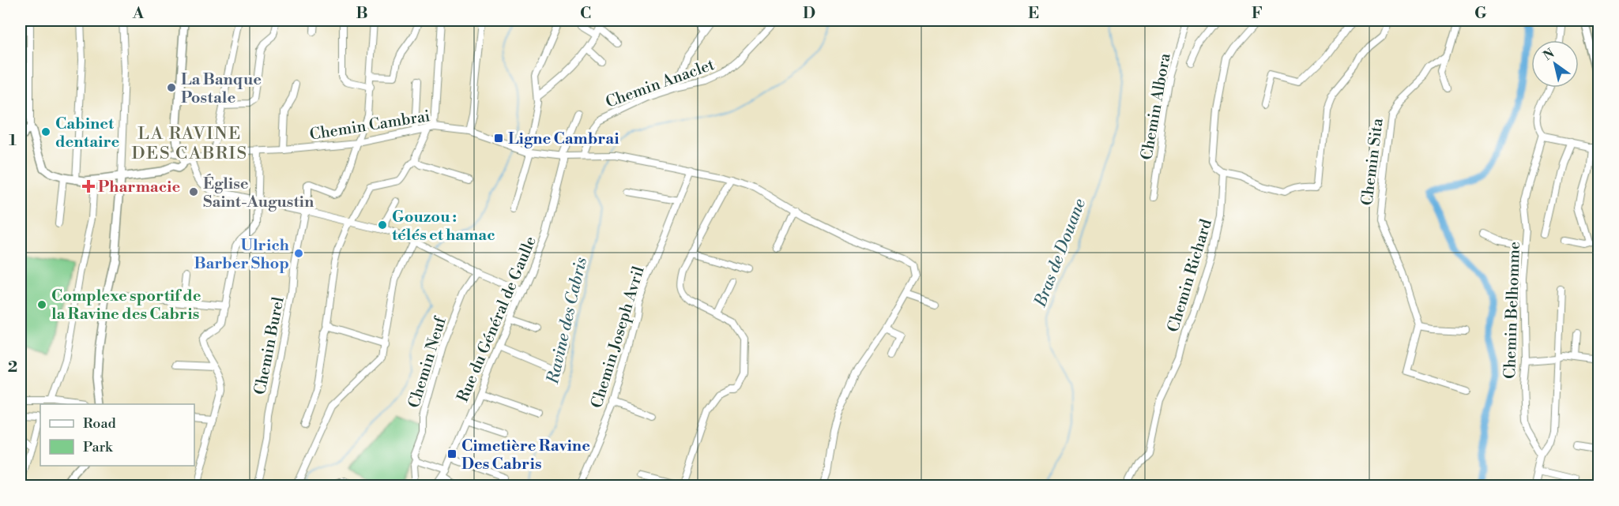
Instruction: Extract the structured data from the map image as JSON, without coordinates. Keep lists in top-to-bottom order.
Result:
{
  "streets": {
    "street": [
      "Chemin Anaclet",
      "Chemin Albora",
      "Chemin Cambrai",
      "Chemin Sita",
      "Chemin Richard",
      "Chemin Belhomme",
      "Rue du Général de Gaulle",
      "Chemin Joseph Avril",
      "Chemin Burel",
      "Chemin Neuf"
    ]
  },
  "crossings": [
    ["Chemin Anaclet", "Chemin Cambrai"],
    ["Chemin Cambrai", "Rue du Général de Gaulle"],
    ["Chemin Cambrai", "Chemin Joseph Avril"],
    ["Chemin Cambrai", "Chemin Burel"]
  ],
  "districts": ["LA RAVINE DES CABRIS"],
  "water": ["Bras de Douane", "Ravine des Cabris"],
  "places": {
    "other": [
      "La Banque Postale",
      "Cabinet dentaire",
      "Église Saint-Augustin",
      "Gouzou : télés et hamac",
      "Ulrich Barber Shop",
      "Complexe sportif de la Ravine des Cabris"
    ],
    "transit": ["Ligne Cambrai", "Cimetière Ravine Des Cabris"],
    "health": ["Pharmacie"]
  },
  "legend": ["Road", "Park"],
  "north": "top left",
  "grid": {
    "columns": [
      "A",
      "B",
      "C",
      "D",
      "E",
      "F",
      "G"
    ],
    "rows": ["1", "2"]
  }
}
